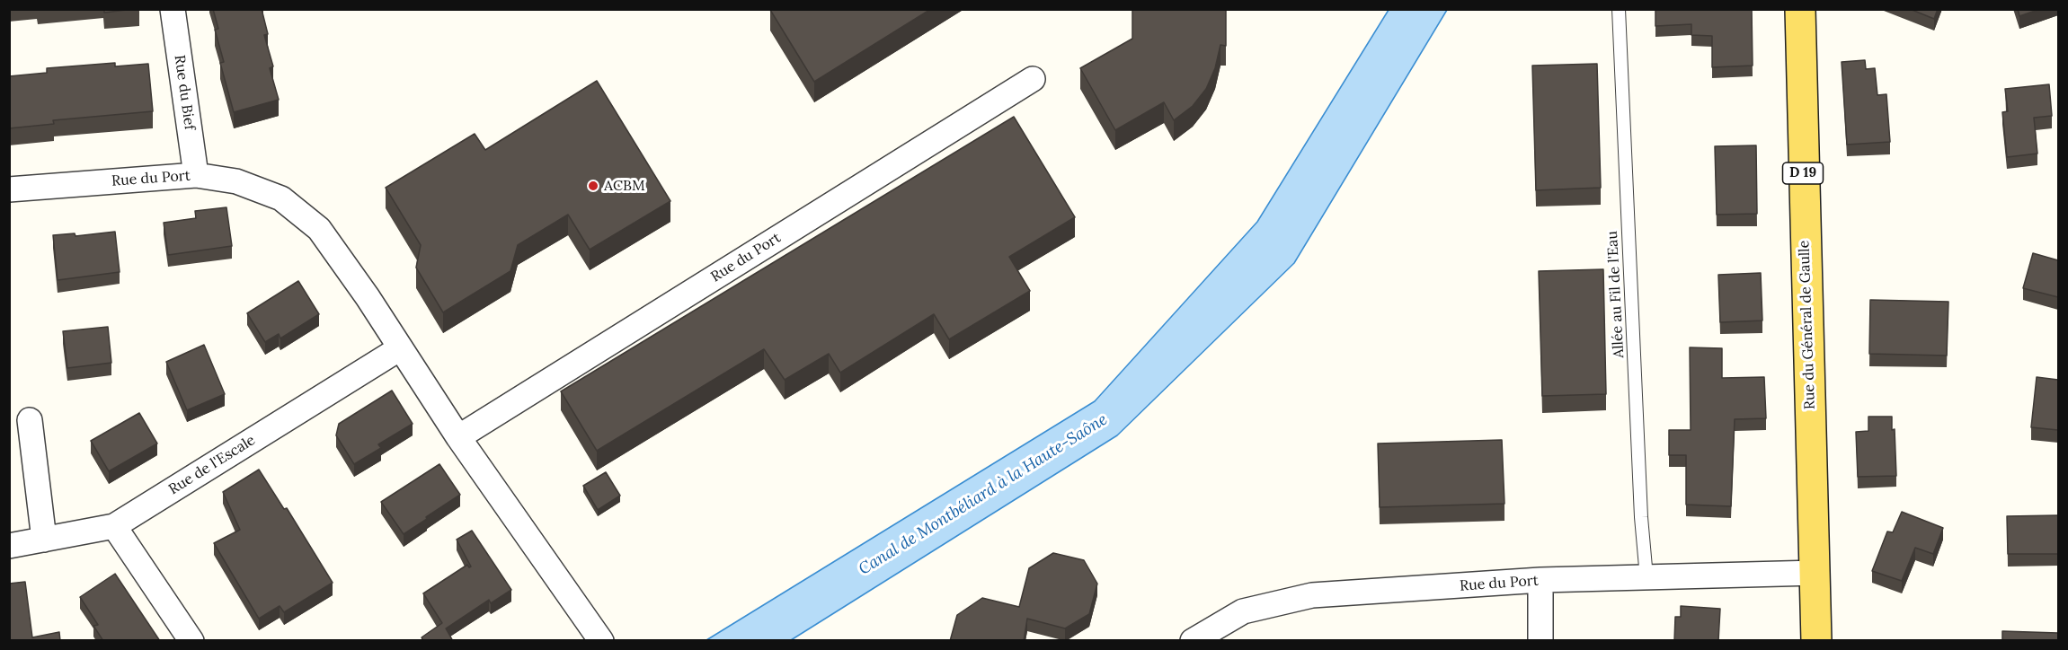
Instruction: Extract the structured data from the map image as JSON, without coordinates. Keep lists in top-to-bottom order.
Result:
{
  "streets": {
    "main road": ["D 19", "Rue du Général de Gaulle"],
    "street": ["Rue du Bief", "Rue du Port", "Rue de l'Escale"],
    "lane": ["Allée au Fil de l'Eau"]
  },
  "crossings": [
    ["Rue du Bief", "Rue du Port"],
    ["Rue du Port", "Allée au Fil de l'Eau"],
    ["Rue du Port", "Rue du Général de Gaulle"],
    ["Rue du Port", "Rue de l'Escale"]
  ],
  "water": ["Canal de Montbéliard à la Haute-Saône"],
  "places": ["ACBM"]
}
